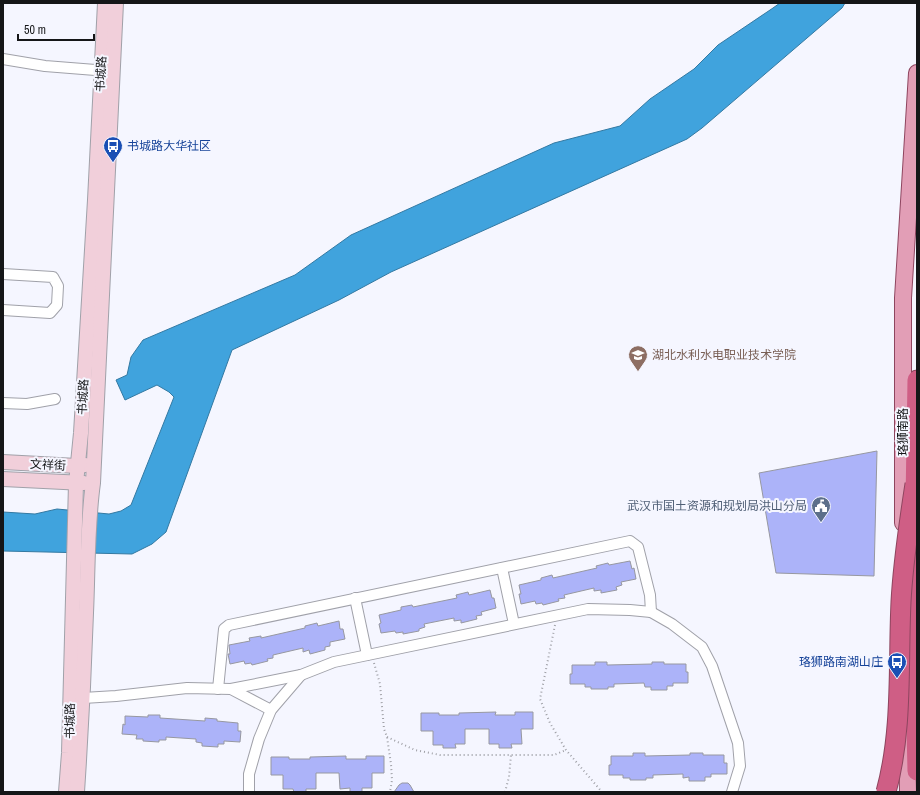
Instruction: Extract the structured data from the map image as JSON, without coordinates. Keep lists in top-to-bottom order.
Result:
{
  "streets": {
    "main road": ["书城路", "珞狮南路", "文祥街"]
  },
  "crossings": [
    ["书城路", "文祥街"]
  ],
  "places": {
    "bus stop": ["书城路大华社区", "珞狮路南湖山庄"],
    "school or university": ["湖北水利水电职业技术学院"],
    "public building": ["武汉市国土资源和规划局洪山分局"]
  },
  "scale_bar": "50 m"
}
